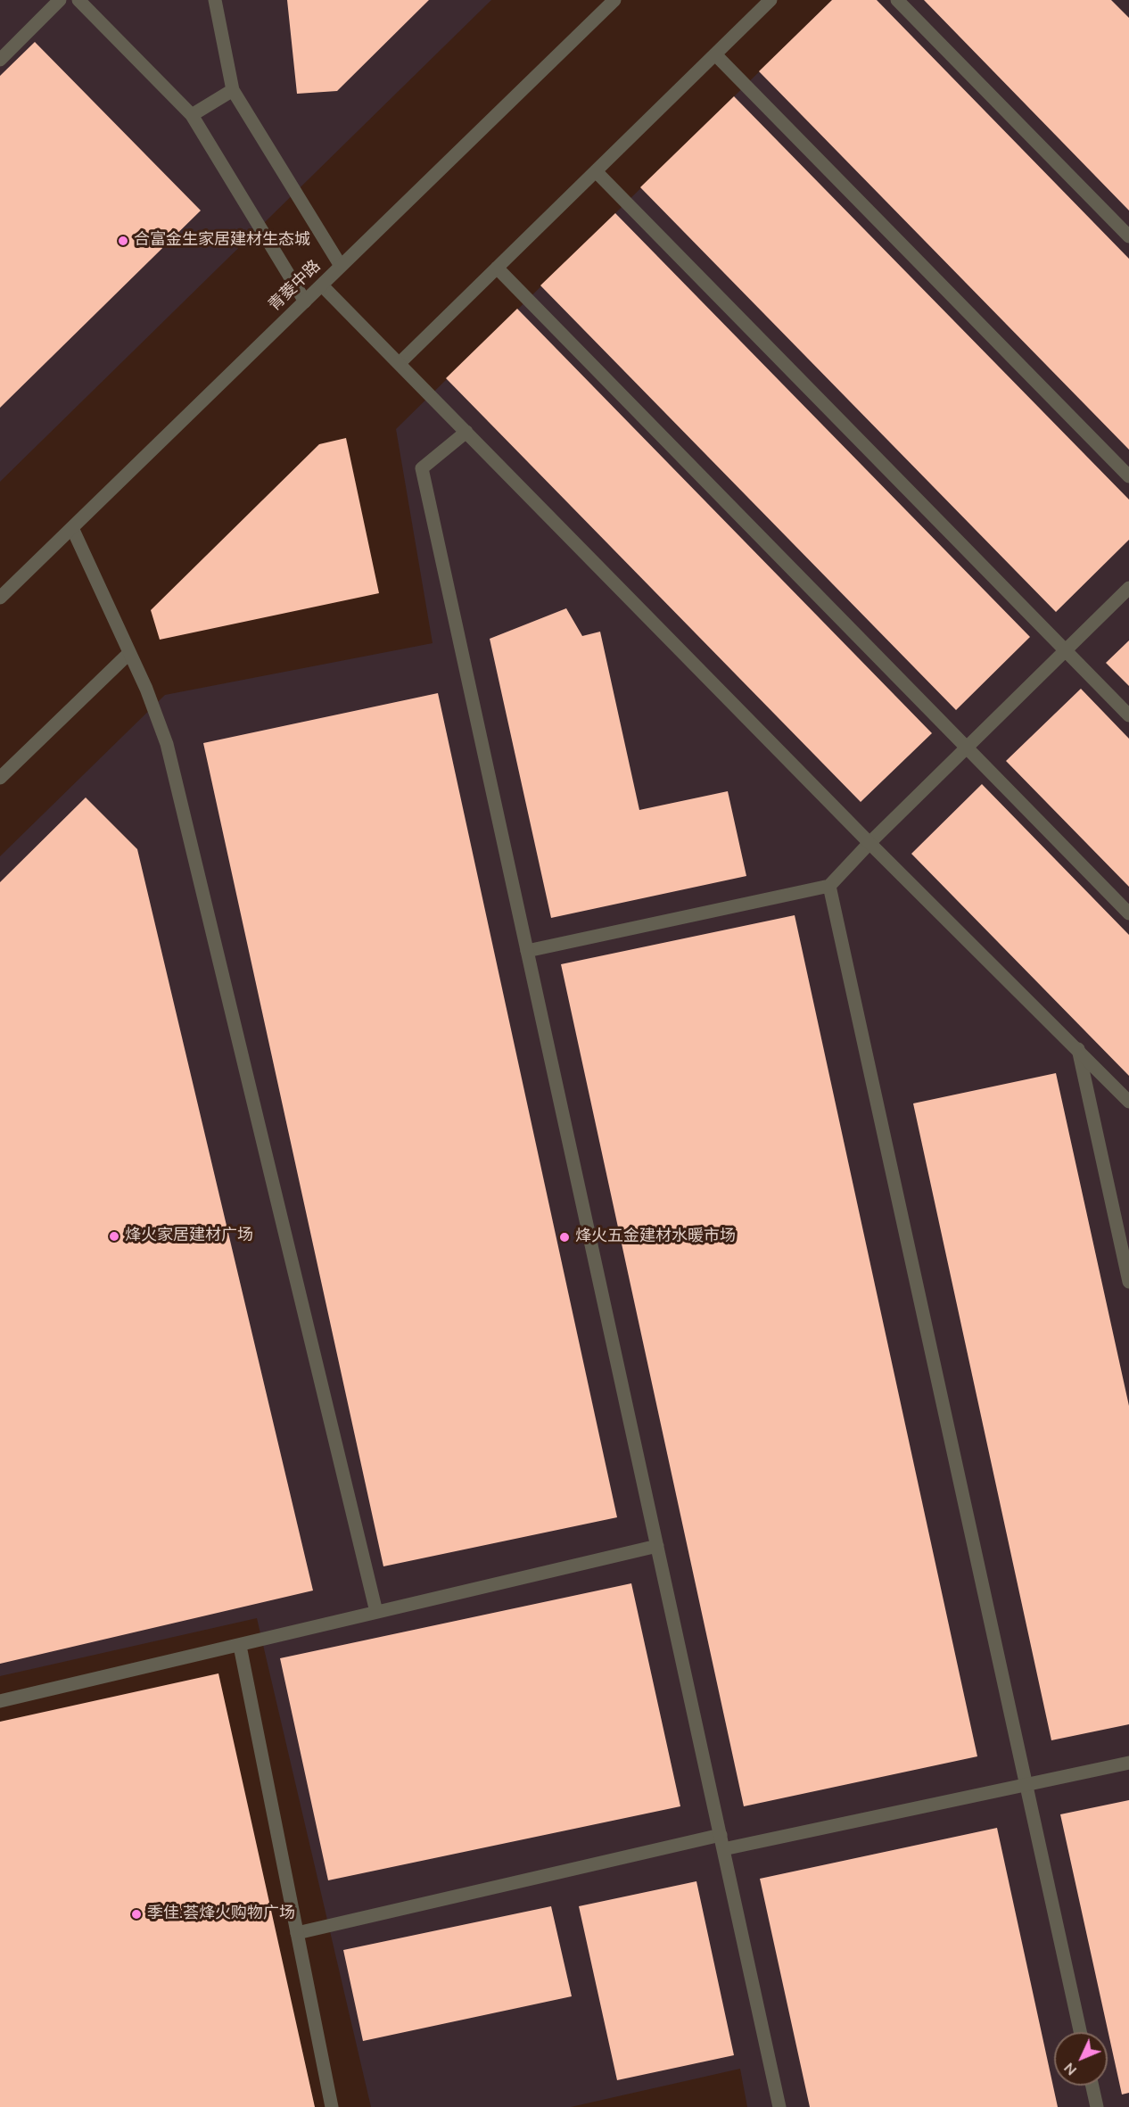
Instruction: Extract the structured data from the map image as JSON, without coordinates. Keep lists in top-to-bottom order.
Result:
{
  "streets": {
    "street": ["青菱中路"]
  },
  "places": [
    "合富金生家居建材生态城",
    "烽火家居建材广场",
    "烽火五金建材水暖市场",
    "季佳.荟烽火购物广场"
  ],
  "north": "bottom left"
}
